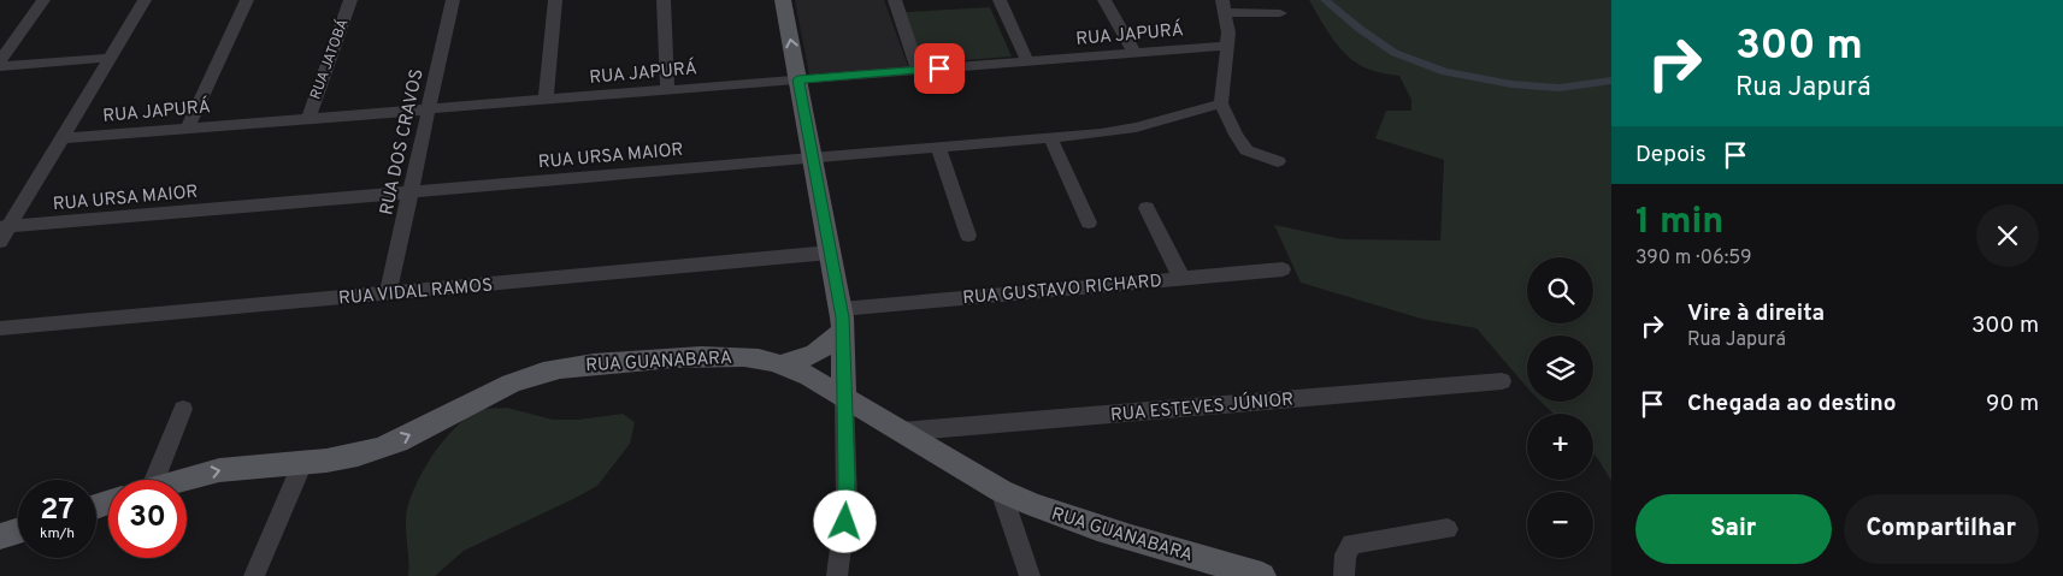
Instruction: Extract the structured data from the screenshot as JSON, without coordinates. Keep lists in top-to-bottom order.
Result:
{
  "streets": {
    "main road": ["RUA GUANABARA"],
    "street": [
      "RUA JAPURÁ",
      "RUA JATOBÁ",
      "RUA DOS CRAVOS",
      "RUA URSA MAIOR",
      "RUA GUSTAVO RICHARD",
      "RUA VIDAL RAMOS",
      "RUA ESTEVES JÚNIOR"
    ]
  },
  "crossings": [
    ["RUA JAPURÁ", "RUA JATOBÁ"],
    ["RUA JAPURÁ", "RUA DOS CRAVOS"],
    ["RUA DOS CRAVOS", "RUA URSA MAIOR"],
    ["RUA DOS CRAVOS", "RUA VIDAL RAMOS"],
    ["RUA GUANABARA", "RUA ESTEVES JÚNIOR"]
  ],
  "one_way": ["RUA GUANABARA"],
  "page": {
    "turn": ["300 m", "Rua Japurá"],
    "then": "Depois",
    "heading": ["1 min", "390 m · 06:59"],
    "map_buttons": ["+", "−"],
    "list": [
      {
        "name": "Vire à direita",
        "note": "Rua Japurá",
        "value": "300 m"
      },
      {
        "name": "Chegada ao destino",
        "value": "90 m"
      }
    ],
    "speed": "27 km/h",
    "limit": "30",
    "buttons": ["Sair", "Compartilhar"]
  }
}
